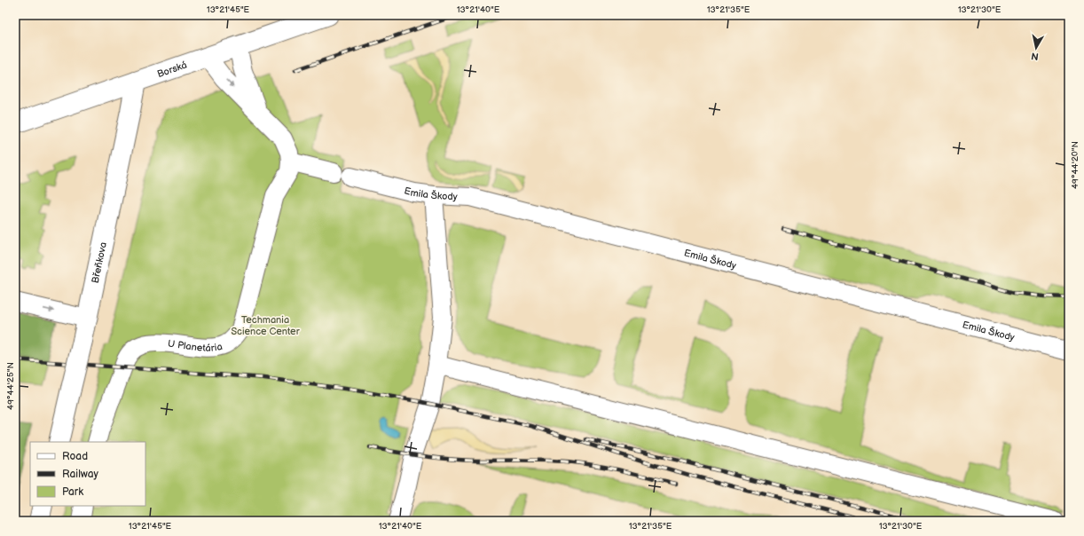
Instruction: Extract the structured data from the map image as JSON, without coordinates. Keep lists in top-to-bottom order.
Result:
{
  "streets": {
    "street": [
      "Borská",
      "Emila Škody",
      "Břeňkova",
      "U Planetária"
    ]
  },
  "crossings": [
    ["Borská", "Břeňkova"]
  ],
  "parks": ["Techmania Science Center"],
  "legend": ["Road", "Railway", "Park"],
  "north": "bottom",
  "coordinates": [
    "13°21'45\"E",
    "13°21'40\"E",
    "13°21'35\"E",
    "13°21'30\"E",
    "49°44'20\"N",
    "49°44'25\"N"
  ]
}
